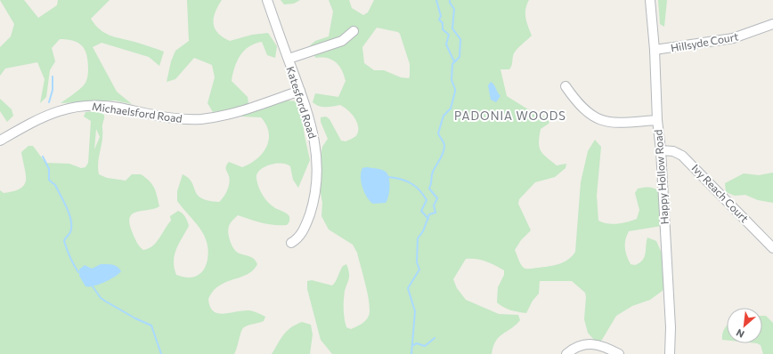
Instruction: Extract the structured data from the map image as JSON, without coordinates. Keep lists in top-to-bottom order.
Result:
{
  "streets": {
    "street": [
      "Hillsyde Court",
      "Katesford Road",
      "Michaelsford Road",
      "Happy Hollow Road",
      "Ivy Reach Court"
    ]
  },
  "crossings": [
    ["Hillsyde Court", "Happy Hollow Road"],
    ["Katesford Road", "Michaelsford Road"],
    ["Happy Hollow Road", "Ivy Reach Court"]
  ],
  "districts": ["PADONIA WOODS"],
  "north": "bottom left"
}
